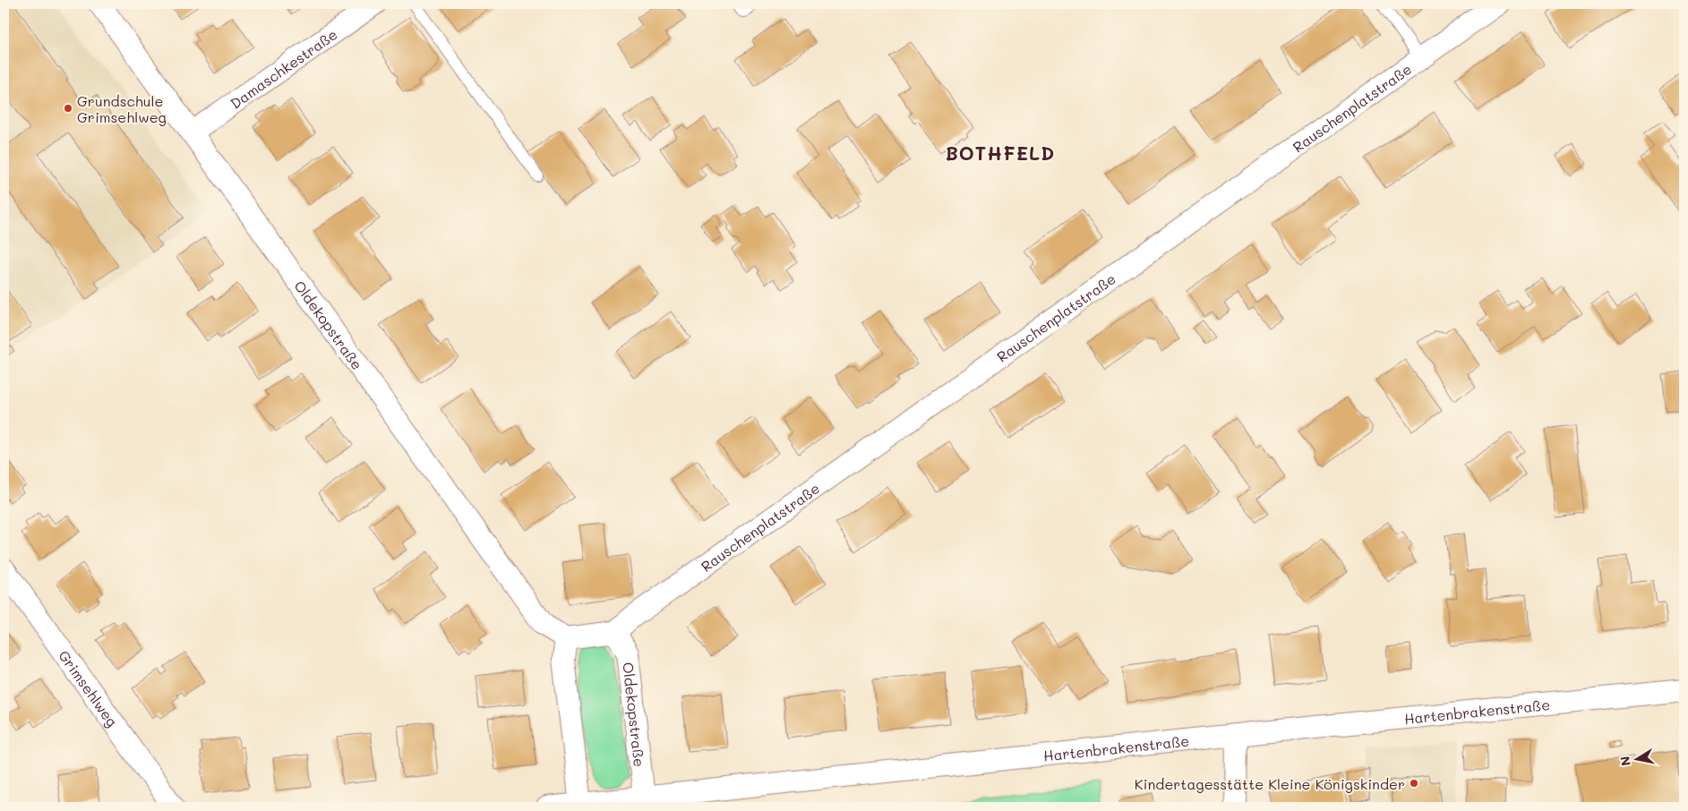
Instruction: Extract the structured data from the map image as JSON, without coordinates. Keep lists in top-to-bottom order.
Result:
{
  "streets": {
    "street": [
      "Damaschkestraße",
      "Rauschenplatstraße",
      "Oldekopstraße",
      "Grimsehlweg",
      "Hartenbrakenstraße"
    ]
  },
  "crossings": [
    ["Damaschkestraße", "Oldekopstraße"],
    ["Rauschenplatstraße", "Oldekopstraße"],
    ["Oldekopstraße", "Hartenbrakenstraße"]
  ],
  "districts": ["BOTHFELD"],
  "places": ["Grundschule Grimsehlweg", "Kindertagesstätte Kleine Königskinder"],
  "north": "left"
}
